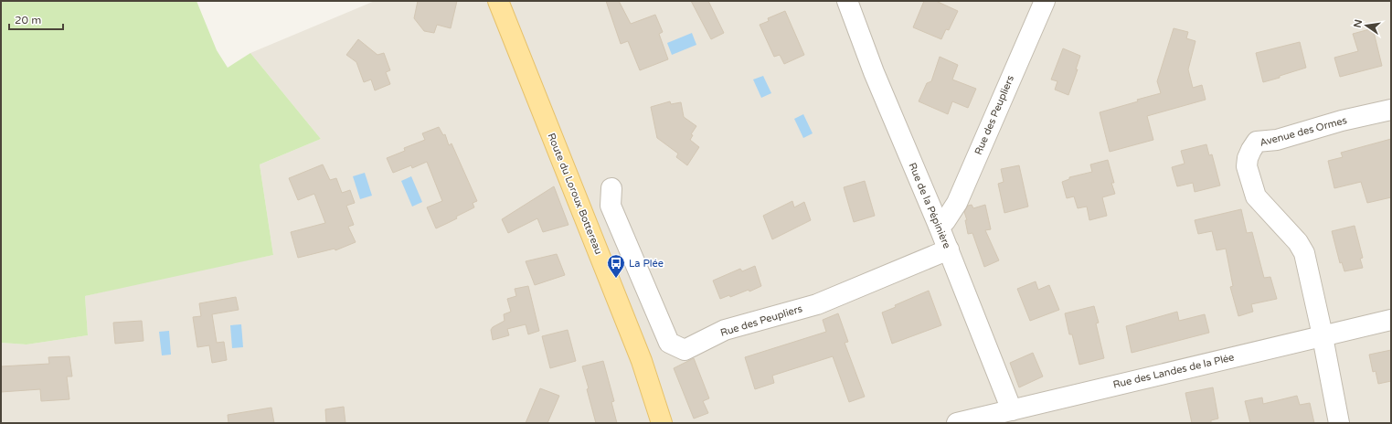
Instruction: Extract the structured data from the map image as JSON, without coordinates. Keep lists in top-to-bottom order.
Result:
{
  "streets": {
    "main road": ["Route du Loroux Bottereau"],
    "street": [
      "Rue des Peupliers",
      "Avenue des Ormes",
      "Rue de la Pépinière",
      "Rue des Landes de la Plée"
    ]
  },
  "crossings": [
    ["Rue des Peupliers", "Rue de la Pépinière"],
    ["Avenue des Ormes", "Rue des Landes de la Plée"],
    ["Rue de la Pépinière", "Rue des Landes de la Plée"]
  ],
  "places": {
    "bus stop": ["La Plée"]
  },
  "scale_bar": "20 m",
  "north": "left"
}
